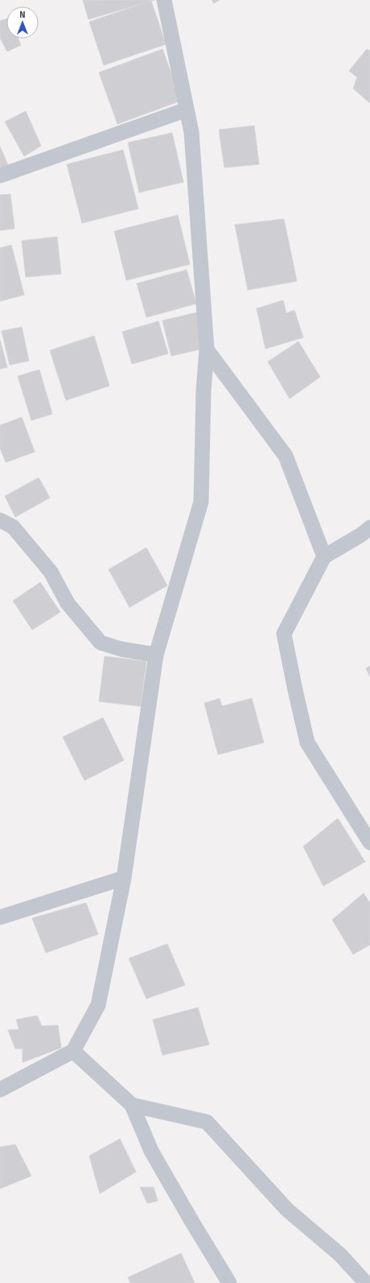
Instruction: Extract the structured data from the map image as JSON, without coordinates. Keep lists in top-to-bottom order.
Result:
{
  "north": "top"
}
